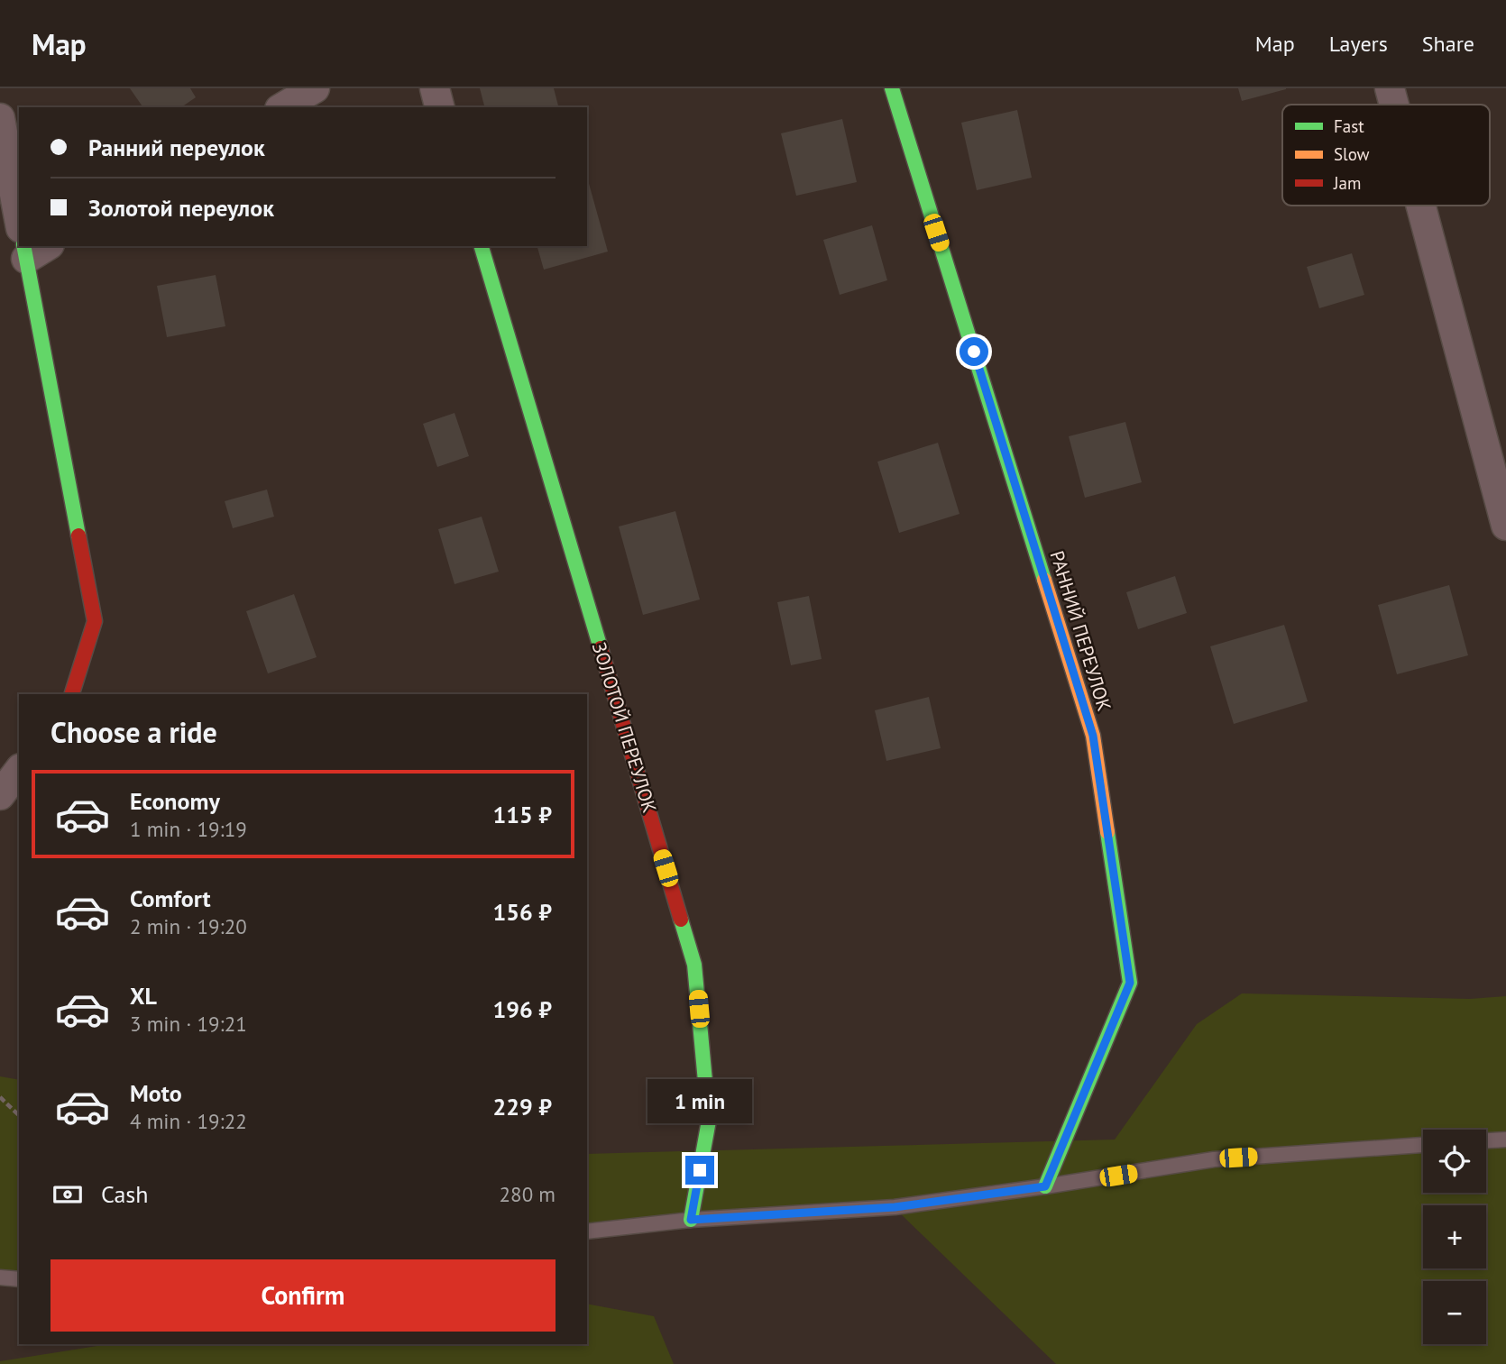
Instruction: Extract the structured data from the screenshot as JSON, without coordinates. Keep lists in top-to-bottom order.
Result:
{
  "streets": {
    "street": ["РАННИЙ ПЕРЕУЛОК", "ЗОЛОТОЙ ПЕРЕУЛОК"]
  },
  "legend": ["Fast", "Slow", "Jam"],
  "page": {
    "header": "Map",
    "nav": ["Map", "Layers", "Share"],
    "banner": ["Ранний переулок", "Золотой переулок"],
    "heading": "Choose a ride",
    "list": [
      {
        "name": "Economy",
        "note": "1 min · 19:19",
        "value": "115 ₽"
      },
      {
        "name": "Comfort",
        "note": "2 min · 19:20",
        "value": "156 ₽"
      },
      {
        "name": "XL",
        "note": "3 min · 19:21",
        "value": "196 ₽"
      },
      {
        "name": "Moto",
        "note": "4 min · 19:22",
        "value": "229 ₽"
      }
    ],
    "bubble": "1 min",
    "map_buttons": ["+", "−"],
    "pay": ["Cash", "280 m"],
    "buttons": "Confirm"
  }
}
